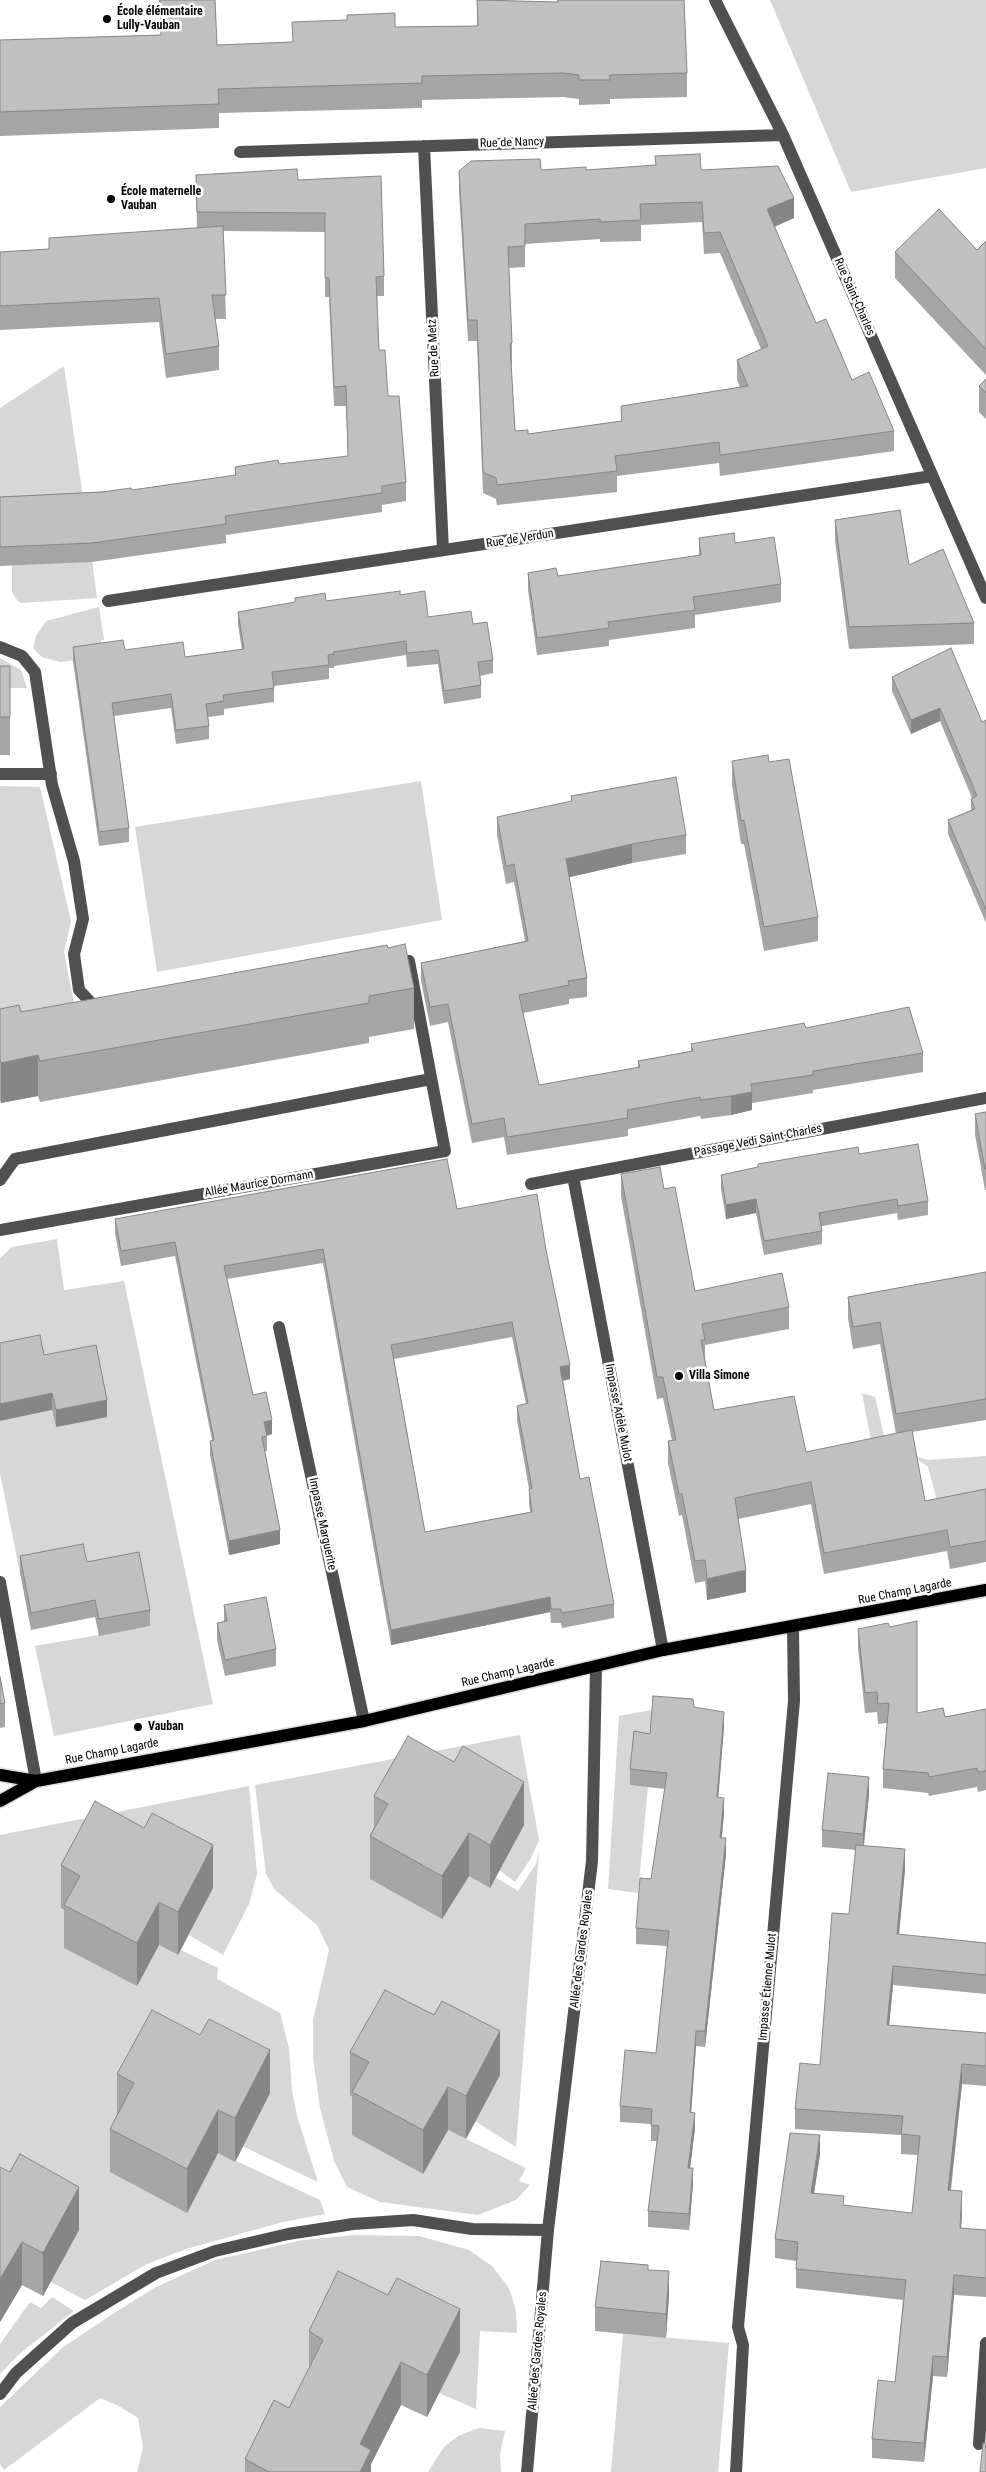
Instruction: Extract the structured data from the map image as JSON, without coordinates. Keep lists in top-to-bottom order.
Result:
{
  "streets": {
    "main road": ["Rue Champ Lagarde"],
    "street": [
      "Rue de Nancy",
      "Rue Saint-Charles",
      "Rue de Metz",
      "Rue de Verdun",
      "Passage Vedi Saint-Charles",
      "Allée Maurice Dormann",
      "Impasse Adèle Mulot",
      "Impasse Marguerite",
      "Allée des Gardes Royales",
      "Impasse Étienne Mulot"
    ]
  },
  "crossings": [
    ["Rue de Nancy", "Rue Saint-Charles"],
    ["Rue de Nancy", "Rue de Metz"],
    ["Rue Saint-Charles", "Rue de Verdun"],
    ["Rue de Metz", "Rue de Verdun"],
    ["Passage Vedi Saint-Charles", "Impasse Adèle Mulot"],
    ["Impasse Adèle Mulot", "Rue Champ Lagarde"],
    ["Impasse Marguerite", "Rue Champ Lagarde"],
    ["Rue Champ Lagarde", "Allée des Gardes Royales"],
    ["Rue Champ Lagarde", "Impasse Étienne Mulot"]
  ],
  "places": [
    "École élémentaire Lully-Vauban",
    "École maternelle Vauban",
    "Villa Simone",
    "Vauban"
  ]
}
